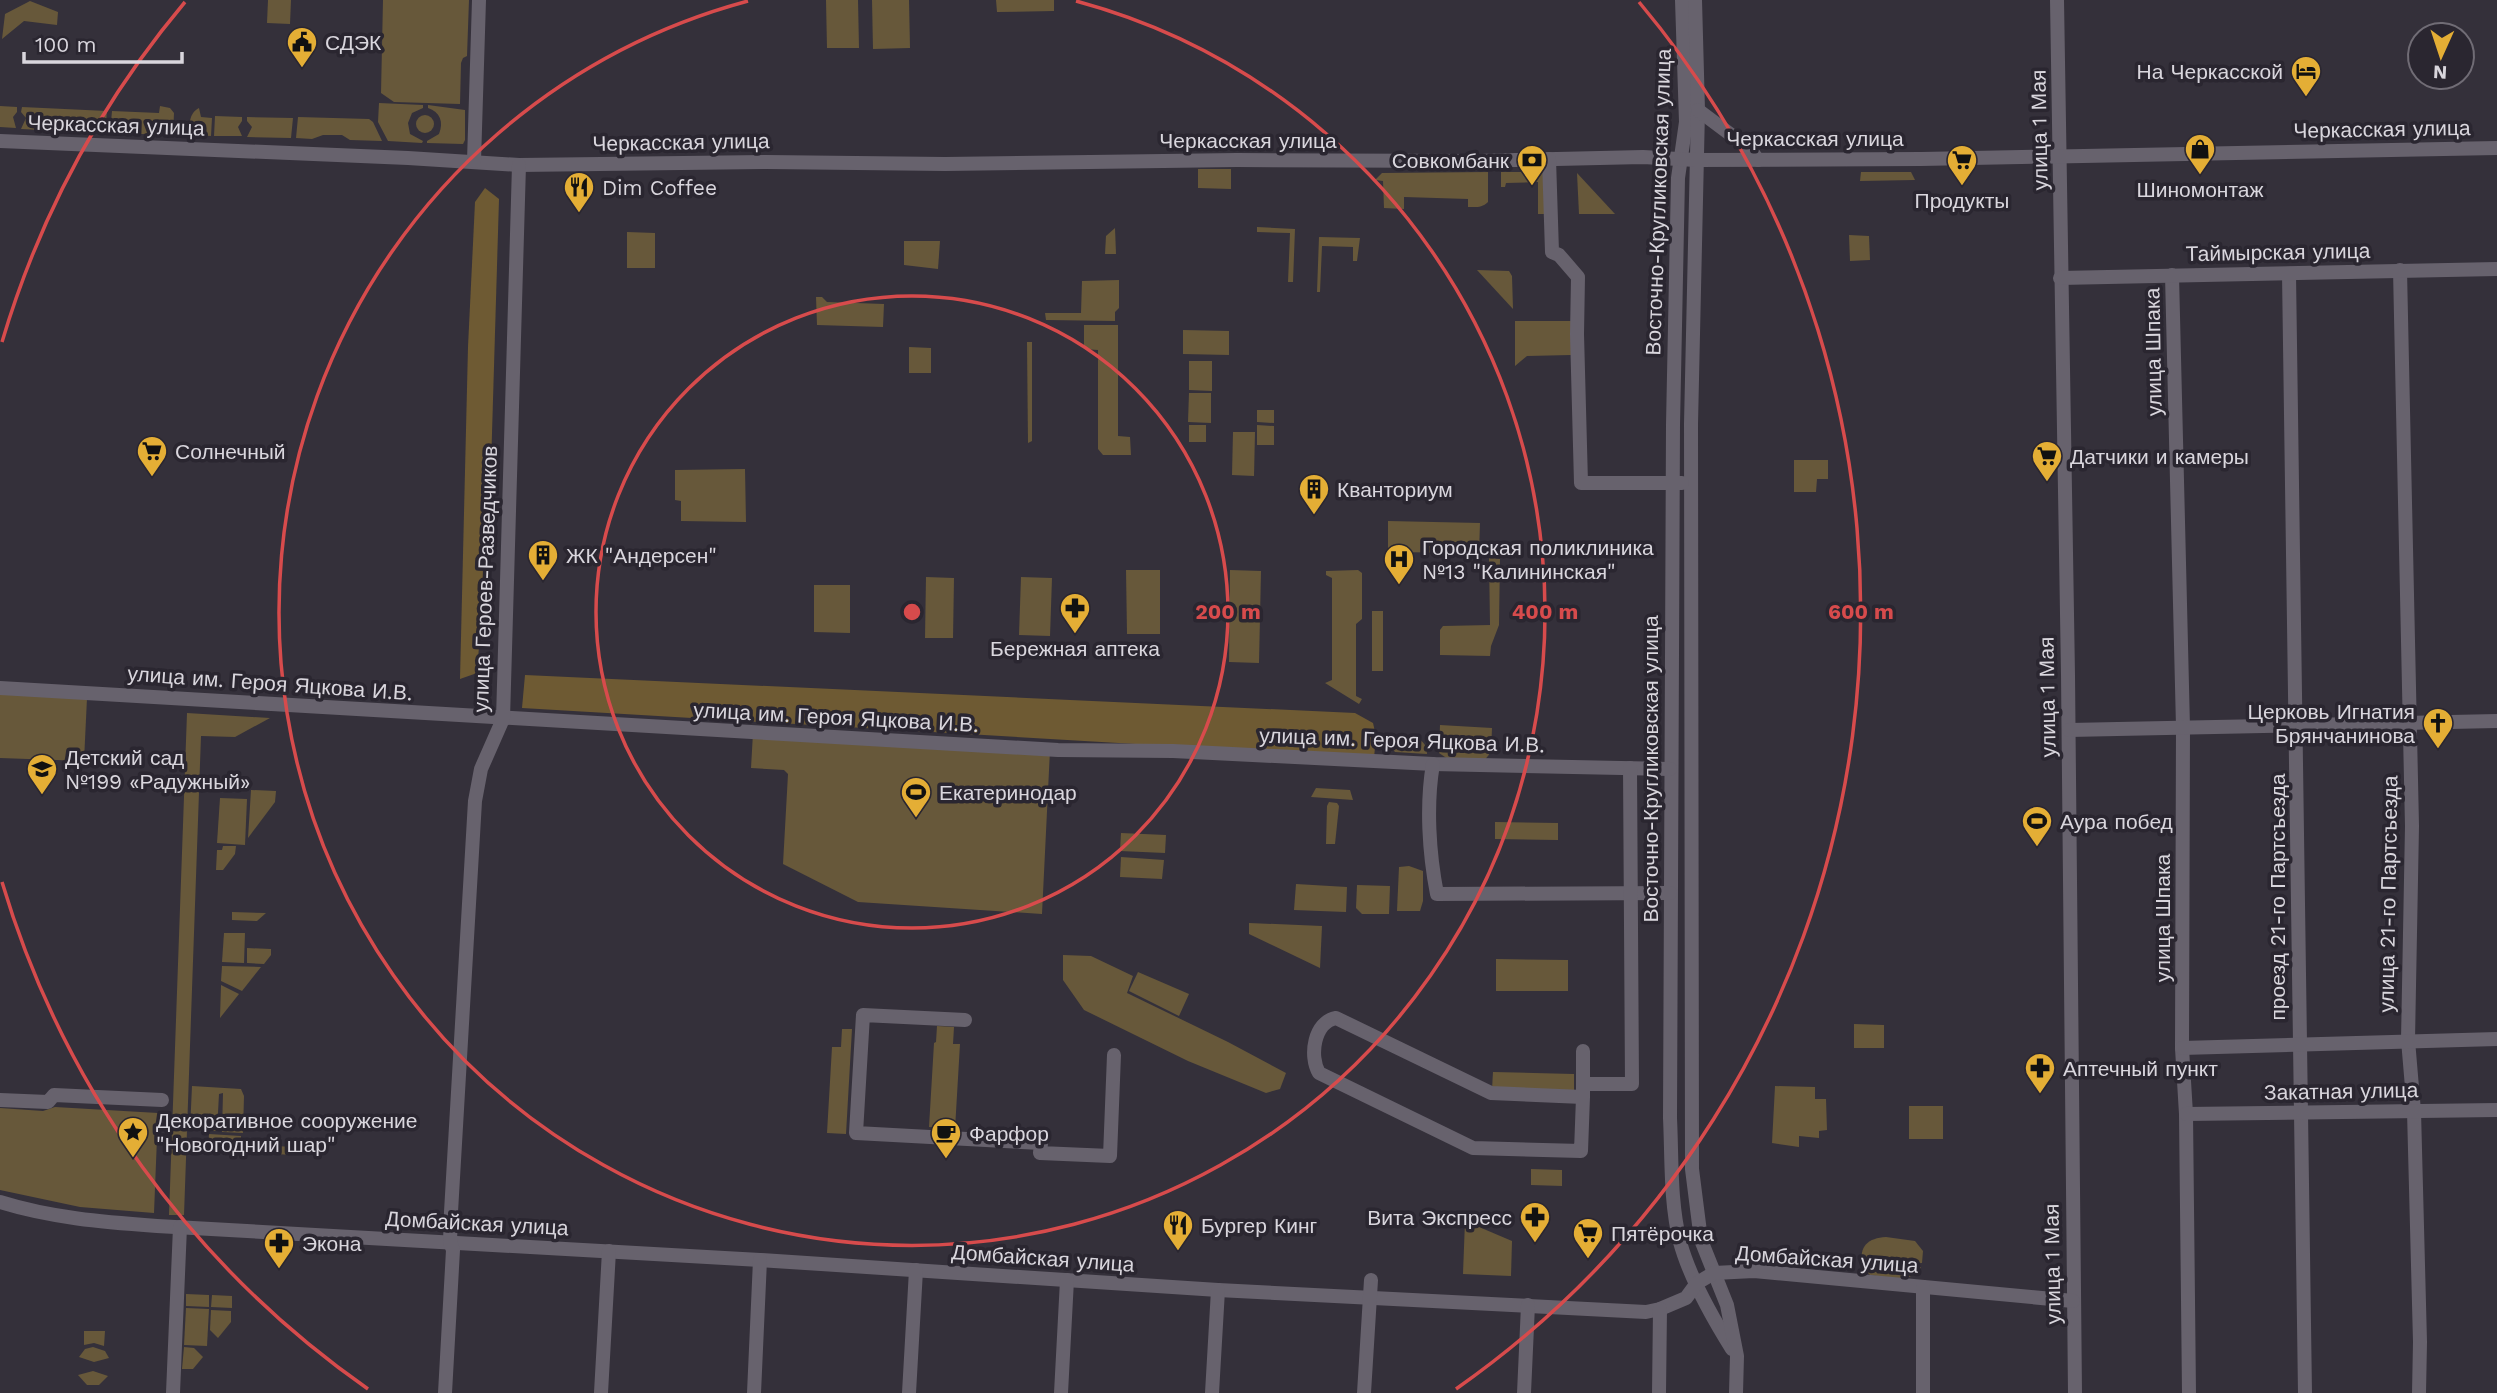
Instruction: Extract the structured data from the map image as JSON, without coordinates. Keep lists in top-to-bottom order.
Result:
{
  "streets": {
    "street": [
      "Черкасская улица",
      "улица 1 Мая",
      "Восточно-Кругликовская улица",
      "Таймырская улица",
      "улица Шпака",
      "улица Героев-Разведчиков",
      "улица им. Героя Яцкова И.В.",
      "улица 21-го Партсъезда",
      "проезд 21-го Партсъезда",
      "Закатная улица",
      "Домбайская улица"
    ]
  },
  "crossings": [
    ["Черкасская улица", "улица 1 Мая"],
    ["Черкасская улица", "Восточно-Кругликовская улица"],
    ["Черкасская улица", "улица Героев-Разведчиков"],
    ["улица 1 Мая", "Таймырская улица"],
    ["улица 1 Мая", "Домбайская улица"],
    ["Восточно-Кругликовская улица", "улица им. Героя Яцкова И.В."],
    ["Восточно-Кругликовская улица", "Домбайская улица"],
    ["Таймырская улица", "улица Шпака"],
    ["Таймырская улица", "улица 21-го Партсъезда"],
    ["Таймырская улица", "проезд 21-го Партсъезда"],
    ["улица Шпака", "Закатная улица"],
    ["улица Героев-Разведчиков", "улица им. Героя Яцкова И.В."],
    ["улица Героев-Разведчиков", "Домбайская улица"],
    ["улица 21-го Партсъезда", "Закатная улица"],
    ["проезд 21-го Партсъезда", "Закатная улица"]
  ],
  "places": {
    "public building": ["СДЭК"],
    "hotel": ["На Черкасской"],
    "shop": ["Шиномонтаж"],
    "bank": ["Совкомбанк"],
    "supermarket": [
      "Продукты",
      "Солнечный",
      "Датчики и камеры",
      "Пятёрочка"
    ],
    "restaurant": ["Dim Coffee", "Бургер Кинг"],
    "building": ["Кванториум", "ЖК \"Андерсен\""],
    "hospital": ["Городская поликлиника №13 \"Калининская\""],
    "pharmacy": [
      "Бережная аптека",
      "Аптечный пункт",
      "Вита Экспресс",
      "Экона"
    ],
    "church": ["Церковь Игнатия Брянчанинова"],
    "school or university": ["Детский сад №199 «Радужный»"],
    "sports": ["Екатеринодар", "Аура побед"],
    "place": ["Декоративное сооружение \"Новогодний шар\""],
    "cafe": ["Фарфор"]
  },
  "scale_bar": "100 m",
  "north": "bottom",
  "rings": ["200 m", "400 m", "600 m"]
}
